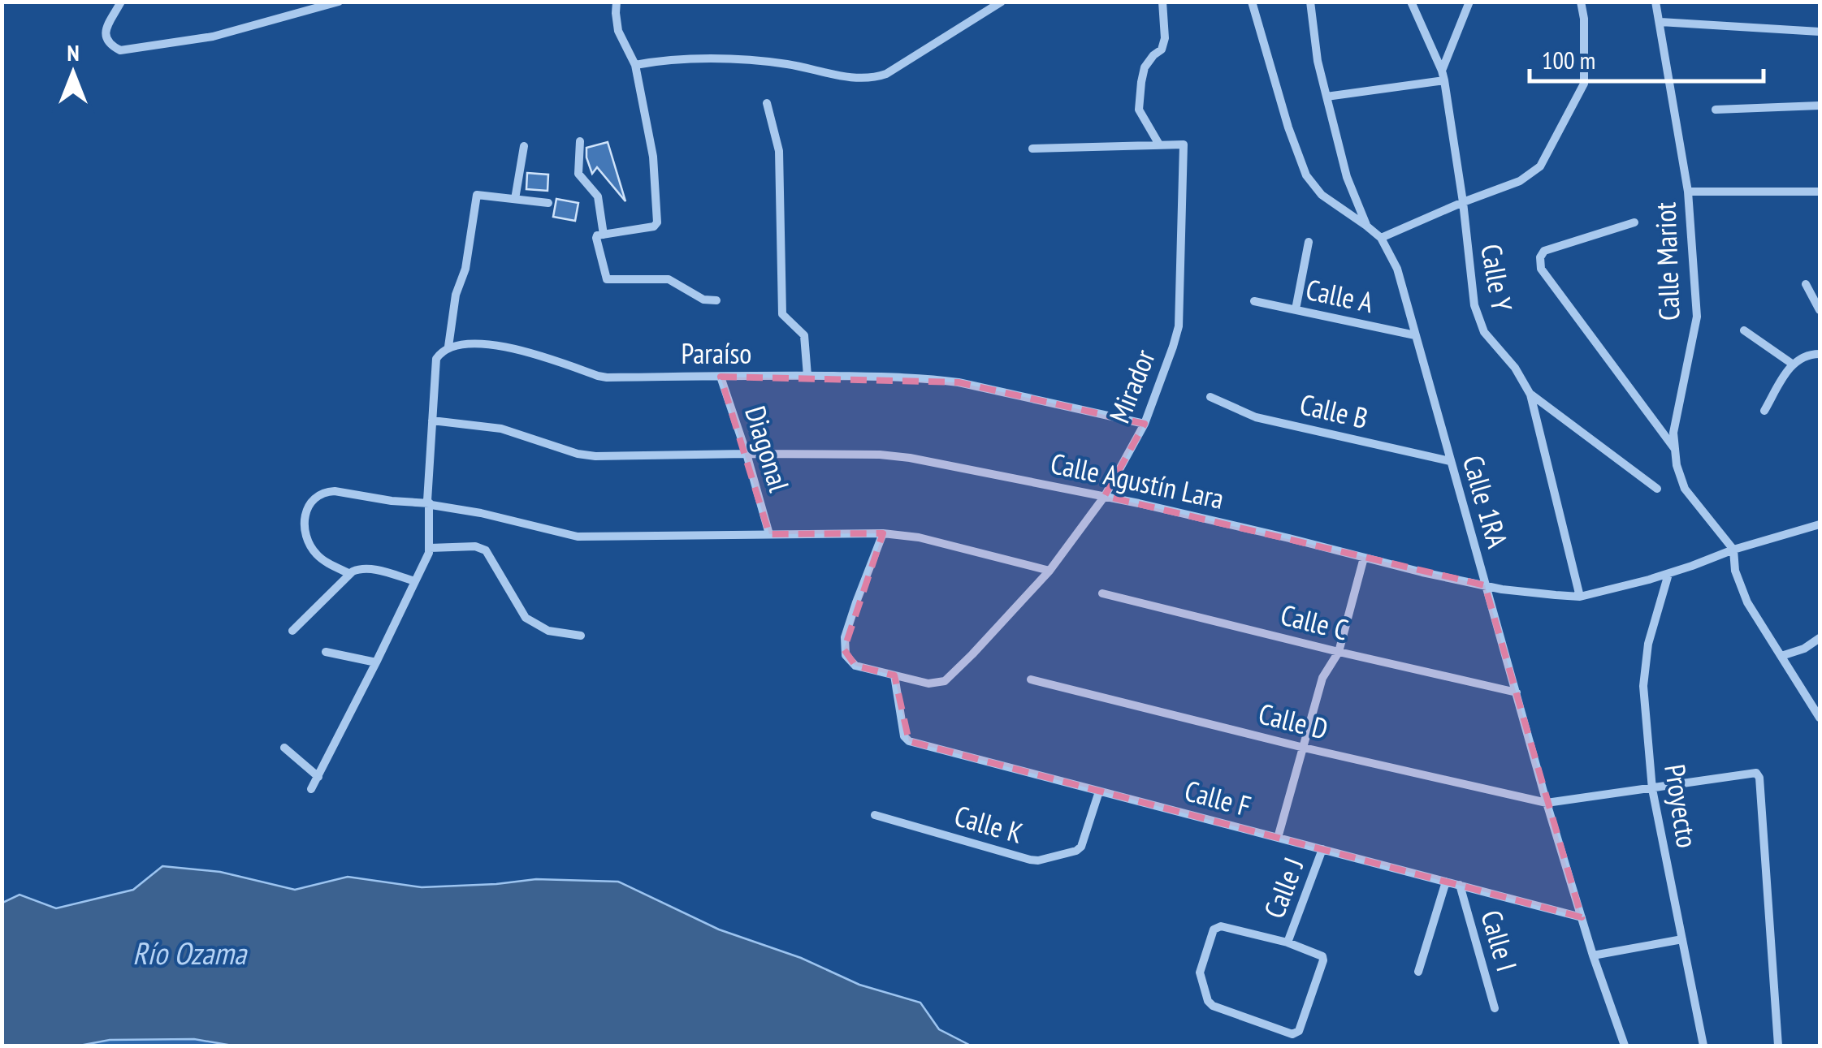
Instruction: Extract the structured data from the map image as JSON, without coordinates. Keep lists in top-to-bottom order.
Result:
{
  "streets": {
    "street": [
      "Calle Mariot",
      "Calle Y",
      "Calle A",
      "Paraíso",
      "Mirador",
      "Calle B",
      "Diagonal",
      "Calle Agustín Lara",
      "Calle 1RA",
      "Calle C",
      "Calle D",
      "Calle F",
      "Proyecto",
      "Calle K",
      "Calle J",
      "Calle I"
    ]
  },
  "crossings": [
    ["Calle Mariot", "Calle Agustín Lara"],
    ["Calle Y", "Calle Agustín Lara"],
    ["Calle A", "Calle 1RA"],
    ["Paraíso", "Mirador"],
    ["Paraíso", "Diagonal"],
    ["Mirador", "Calle Agustín Lara"],
    ["Mirador", "Calle F"],
    ["Calle B", "Calle 1RA"],
    ["Diagonal", "Calle Agustín Lara"],
    ["Calle Agustín Lara", "Calle 1RA"],
    ["Calle Agustín Lara", "Proyecto"],
    ["Calle 1RA", "Calle C"],
    ["Calle 1RA", "Calle D"],
    ["Calle 1RA", "Calle F"],
    ["Calle F", "Calle K"],
    ["Calle F", "Calle J"],
    ["Calle F", "Calle I"]
  ],
  "water": ["Río Ozama"],
  "scale_bar": "100 m",
  "north": "top"
}
